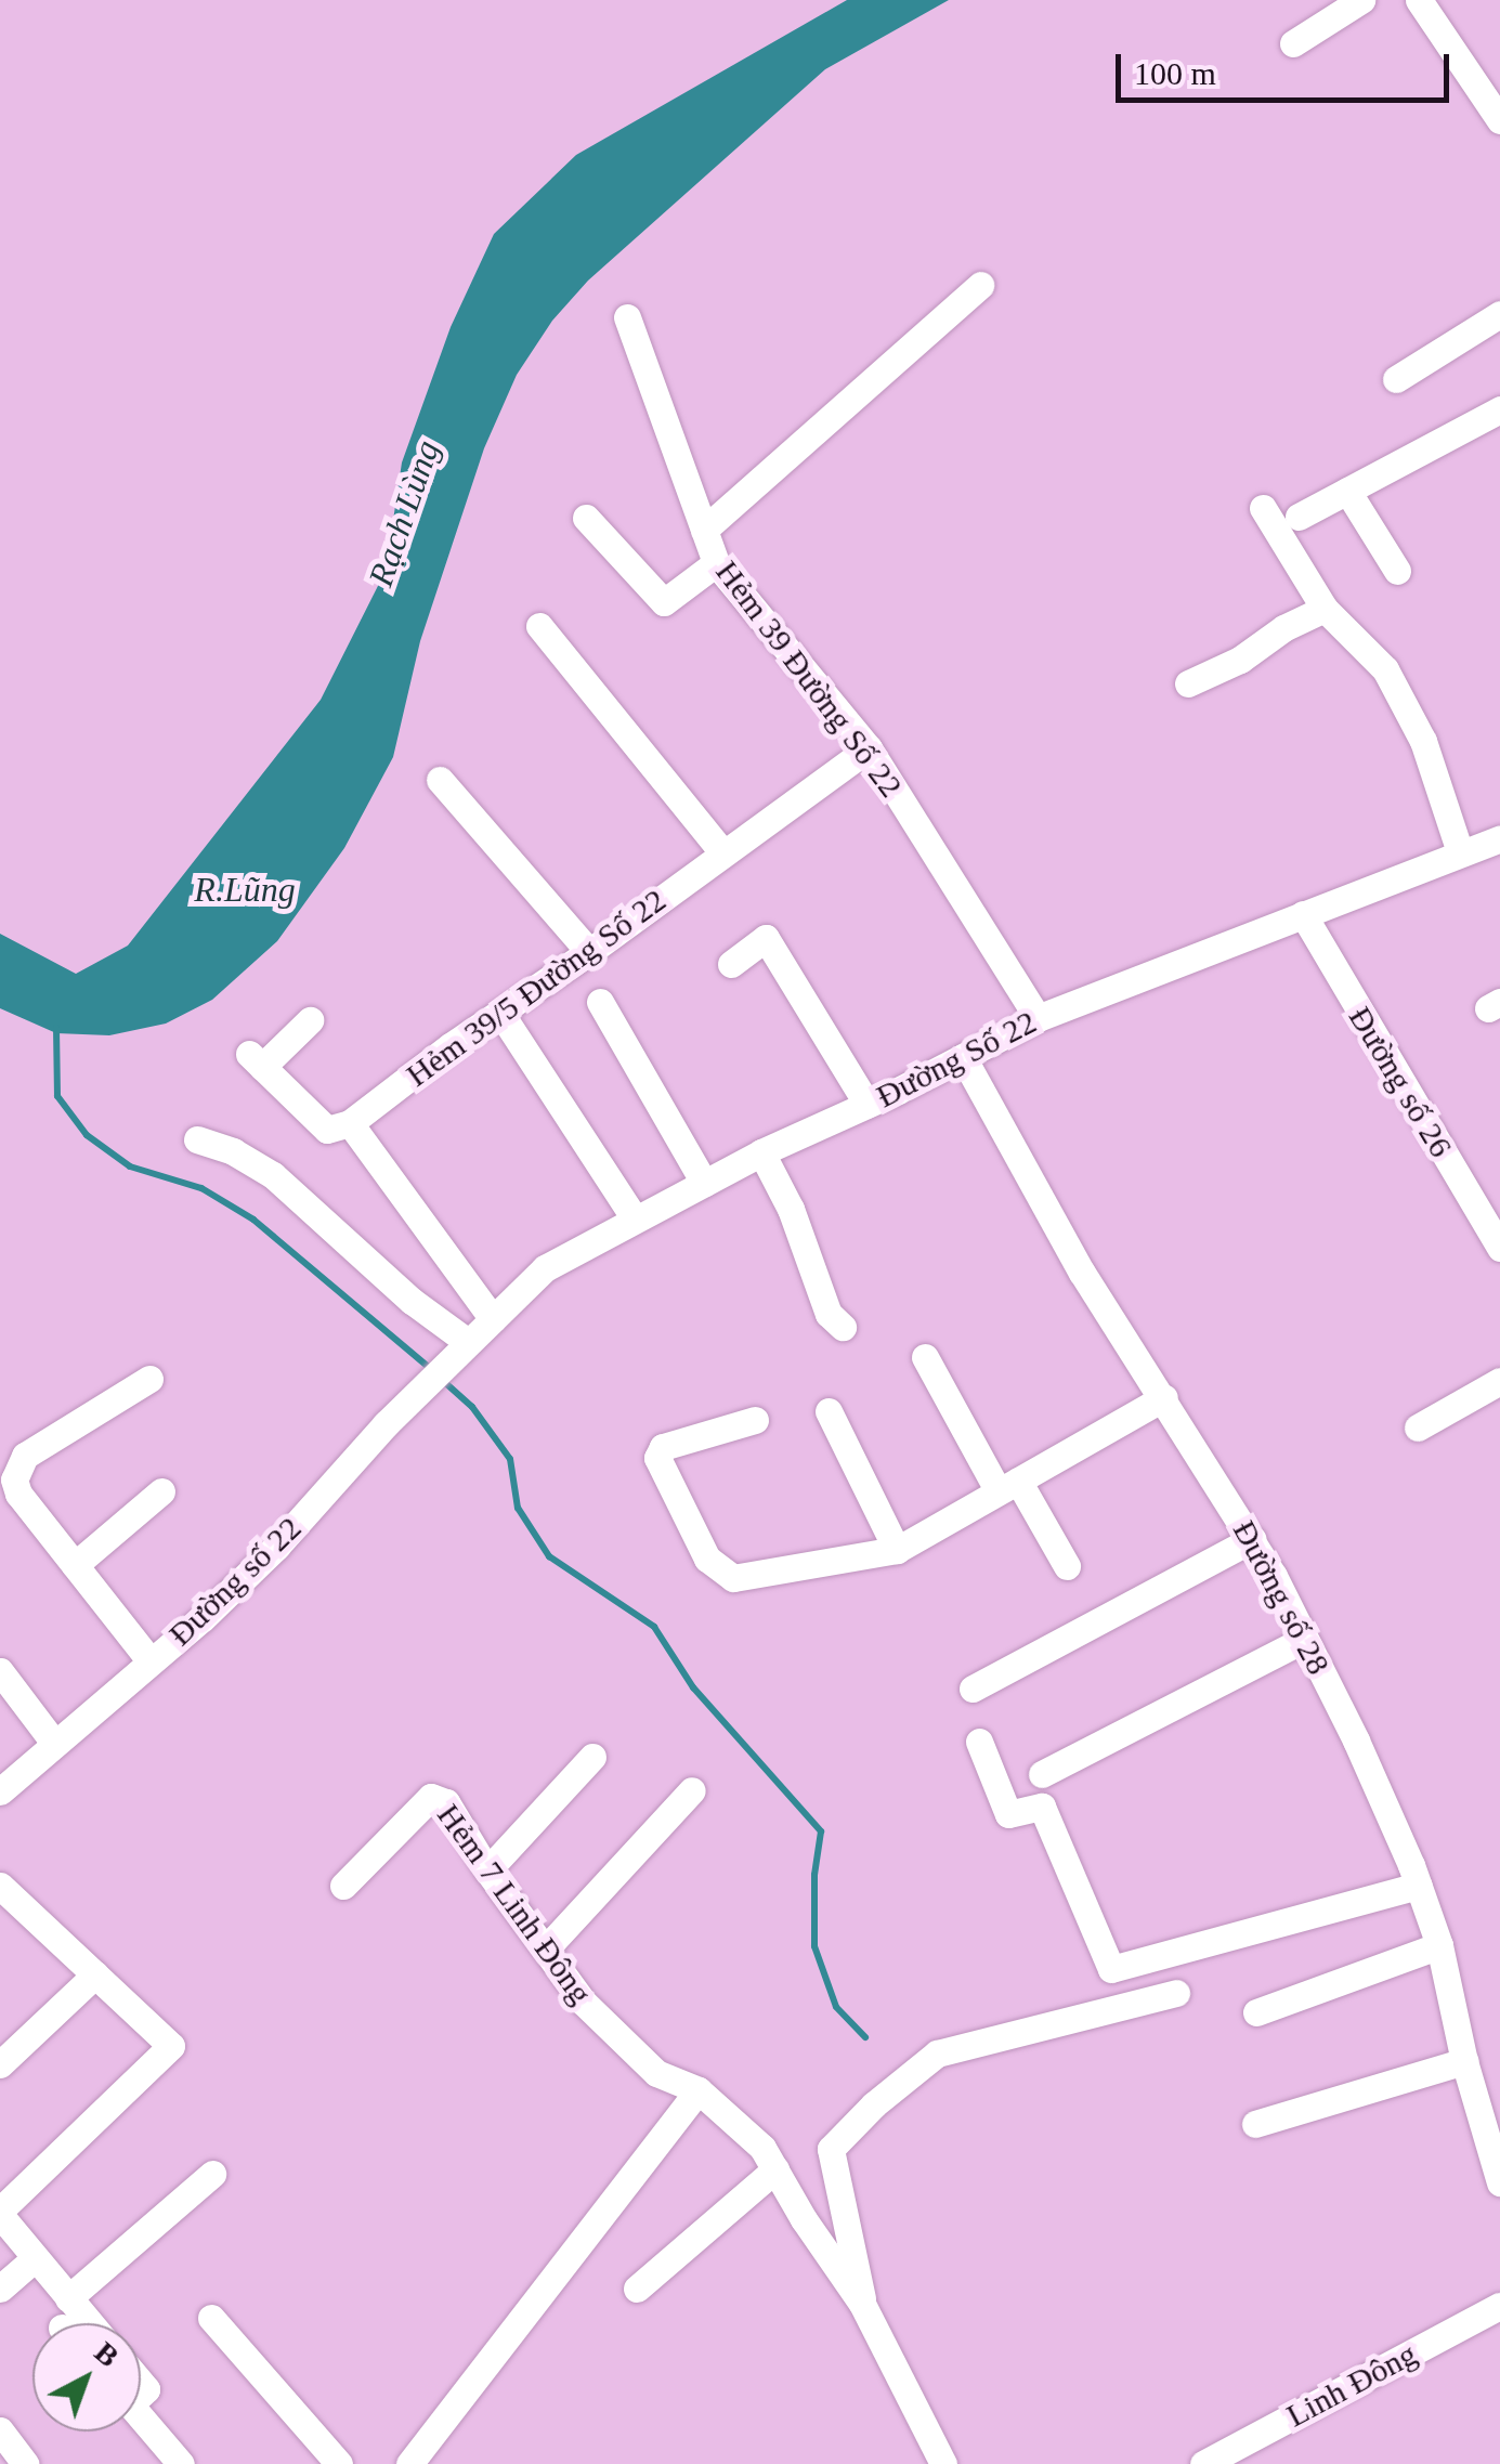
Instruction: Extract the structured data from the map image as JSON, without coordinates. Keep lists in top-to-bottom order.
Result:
{
  "streets": {
    "street": [
      "Hẻm 39 Đường Số 22",
      "Hẻm 39/5 Đường Số 22",
      "Đường Số 22",
      "Đường số 26",
      "Đường số 22",
      "Đường số 28",
      "Hẻm 7 Linh Đông",
      "Linh Đông"
    ]
  },
  "crossings": [
    ["Hẻm 39 Đường Số 22", "Hẻm 39/5 Đường Số 22"],
    ["Hẻm 39 Đường Số 22", "Đường Số 22"],
    ["Đường Số 22", "Đường số 26"],
    ["Đường Số 22", "Đường số 22"],
    ["Đường Số 22", "Đường số 28"]
  ],
  "water": ["Rạch Lùng", "R.Lũng"],
  "scale_bar": "100 m",
  "north": "top right"
}
